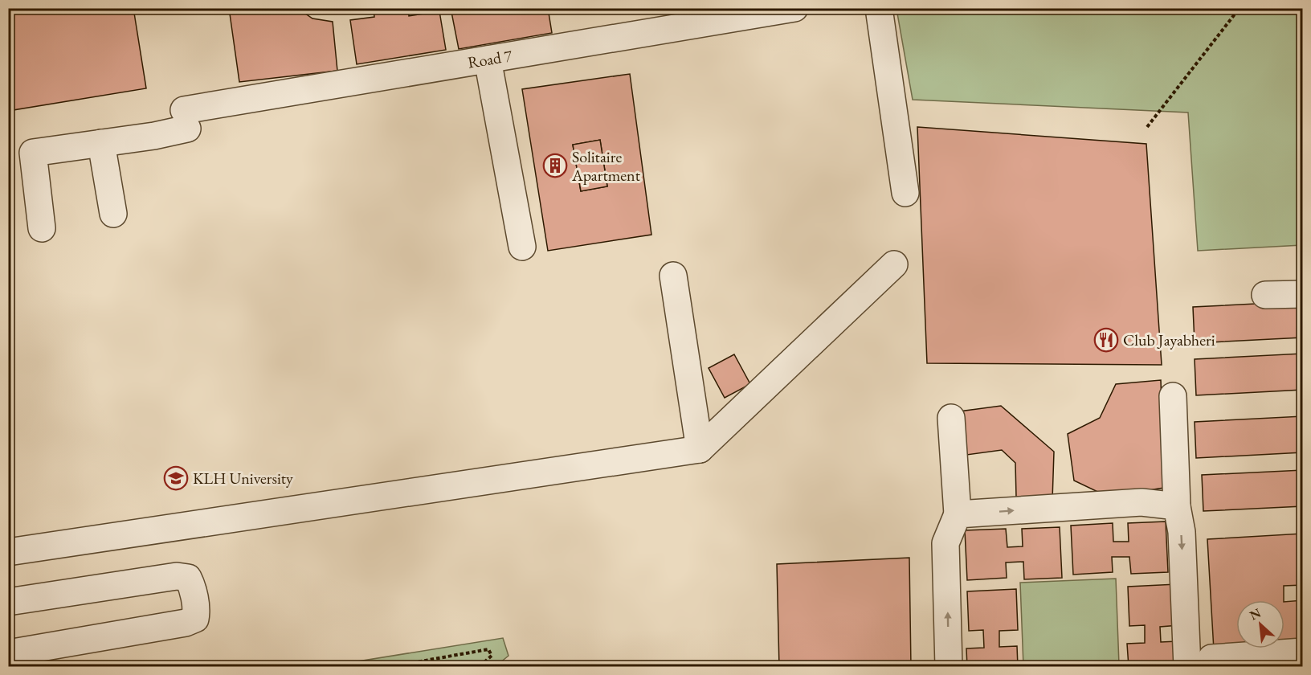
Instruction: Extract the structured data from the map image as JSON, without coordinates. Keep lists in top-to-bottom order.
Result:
{
  "streets": {
    "street": ["Road 7"]
  },
  "places": {
    "building": ["Solitaire Apartment"],
    "restaurant": ["Club Jayabheri"],
    "school or university": ["KLH University"]
  },
  "north": "top left"
}
